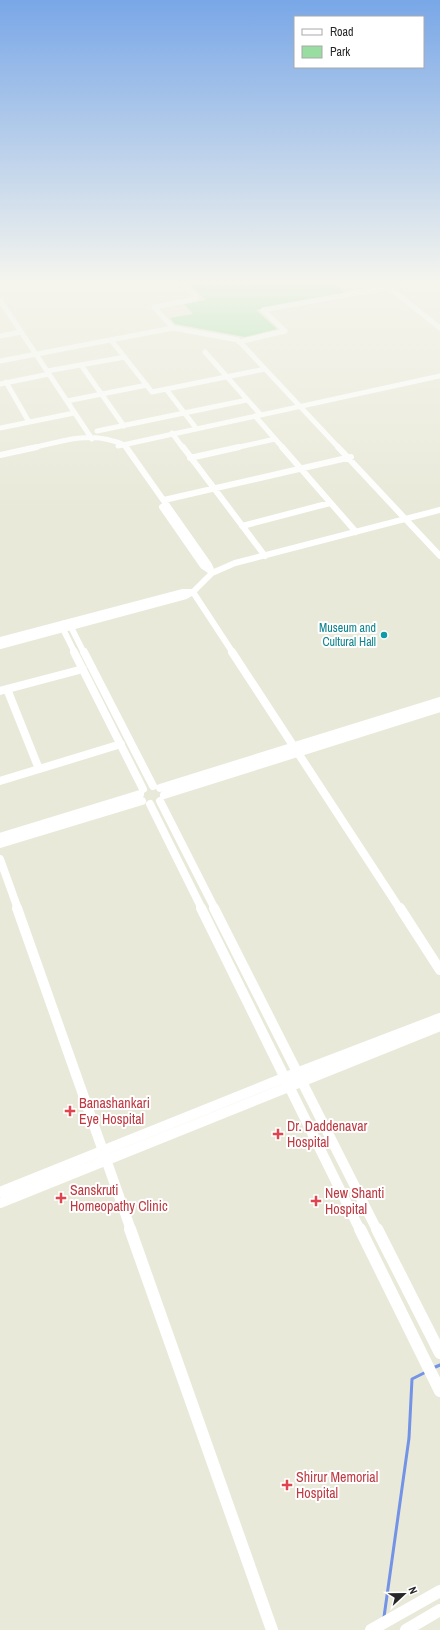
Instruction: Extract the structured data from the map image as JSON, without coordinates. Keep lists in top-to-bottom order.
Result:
{
  "places": {
    "other": ["Museum and Cultural Hall"],
    "health": [
      "Banashankari Eye Hospital",
      "Dr. Daddenavar Hospital",
      "Sanskruti Homeopathy Clinic",
      "New Shanti Hospital",
      "Shirur Memorial Hospital"
    ]
  },
  "legend": ["Road", "Park"],
  "north": "right"
}
